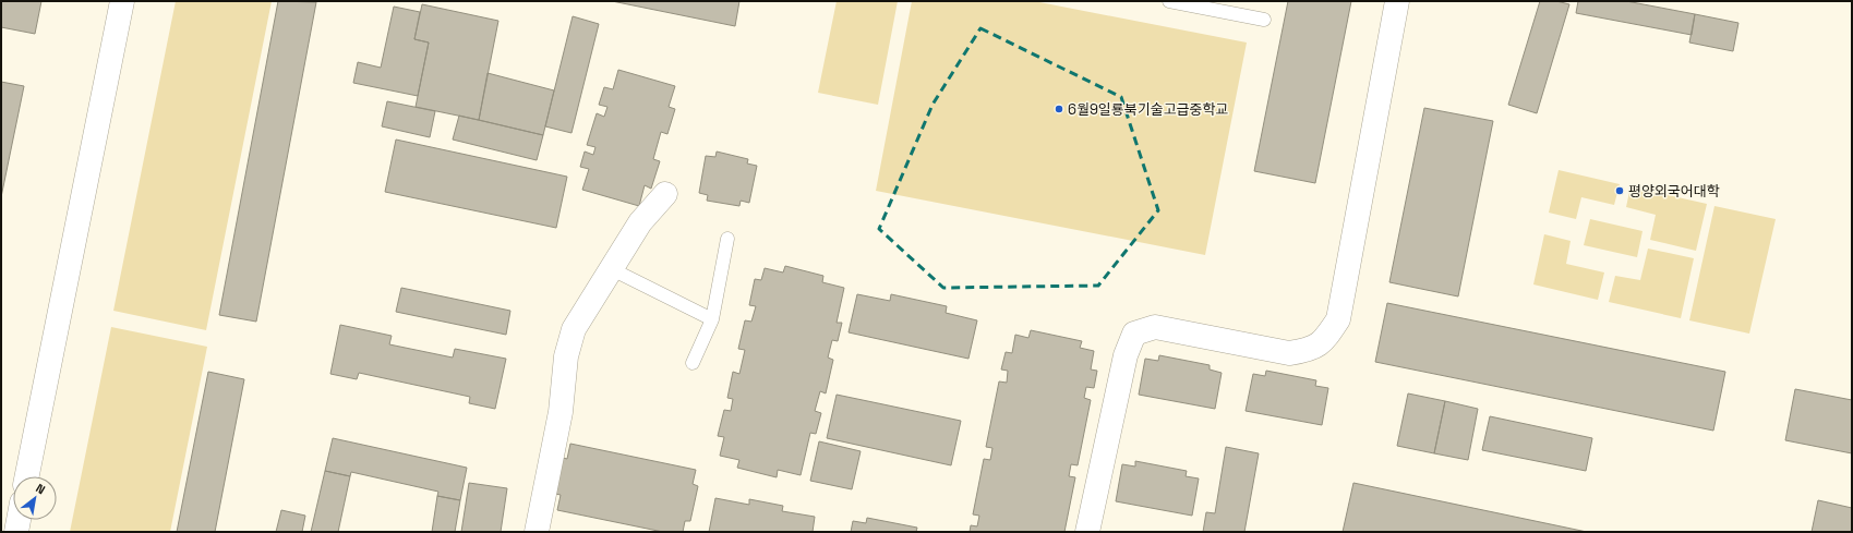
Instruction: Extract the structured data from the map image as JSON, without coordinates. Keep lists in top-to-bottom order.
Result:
{
  "places": ["6월9일룡북기술고급중학교", "평양외국어대학"],
  "north": "top right"
}
